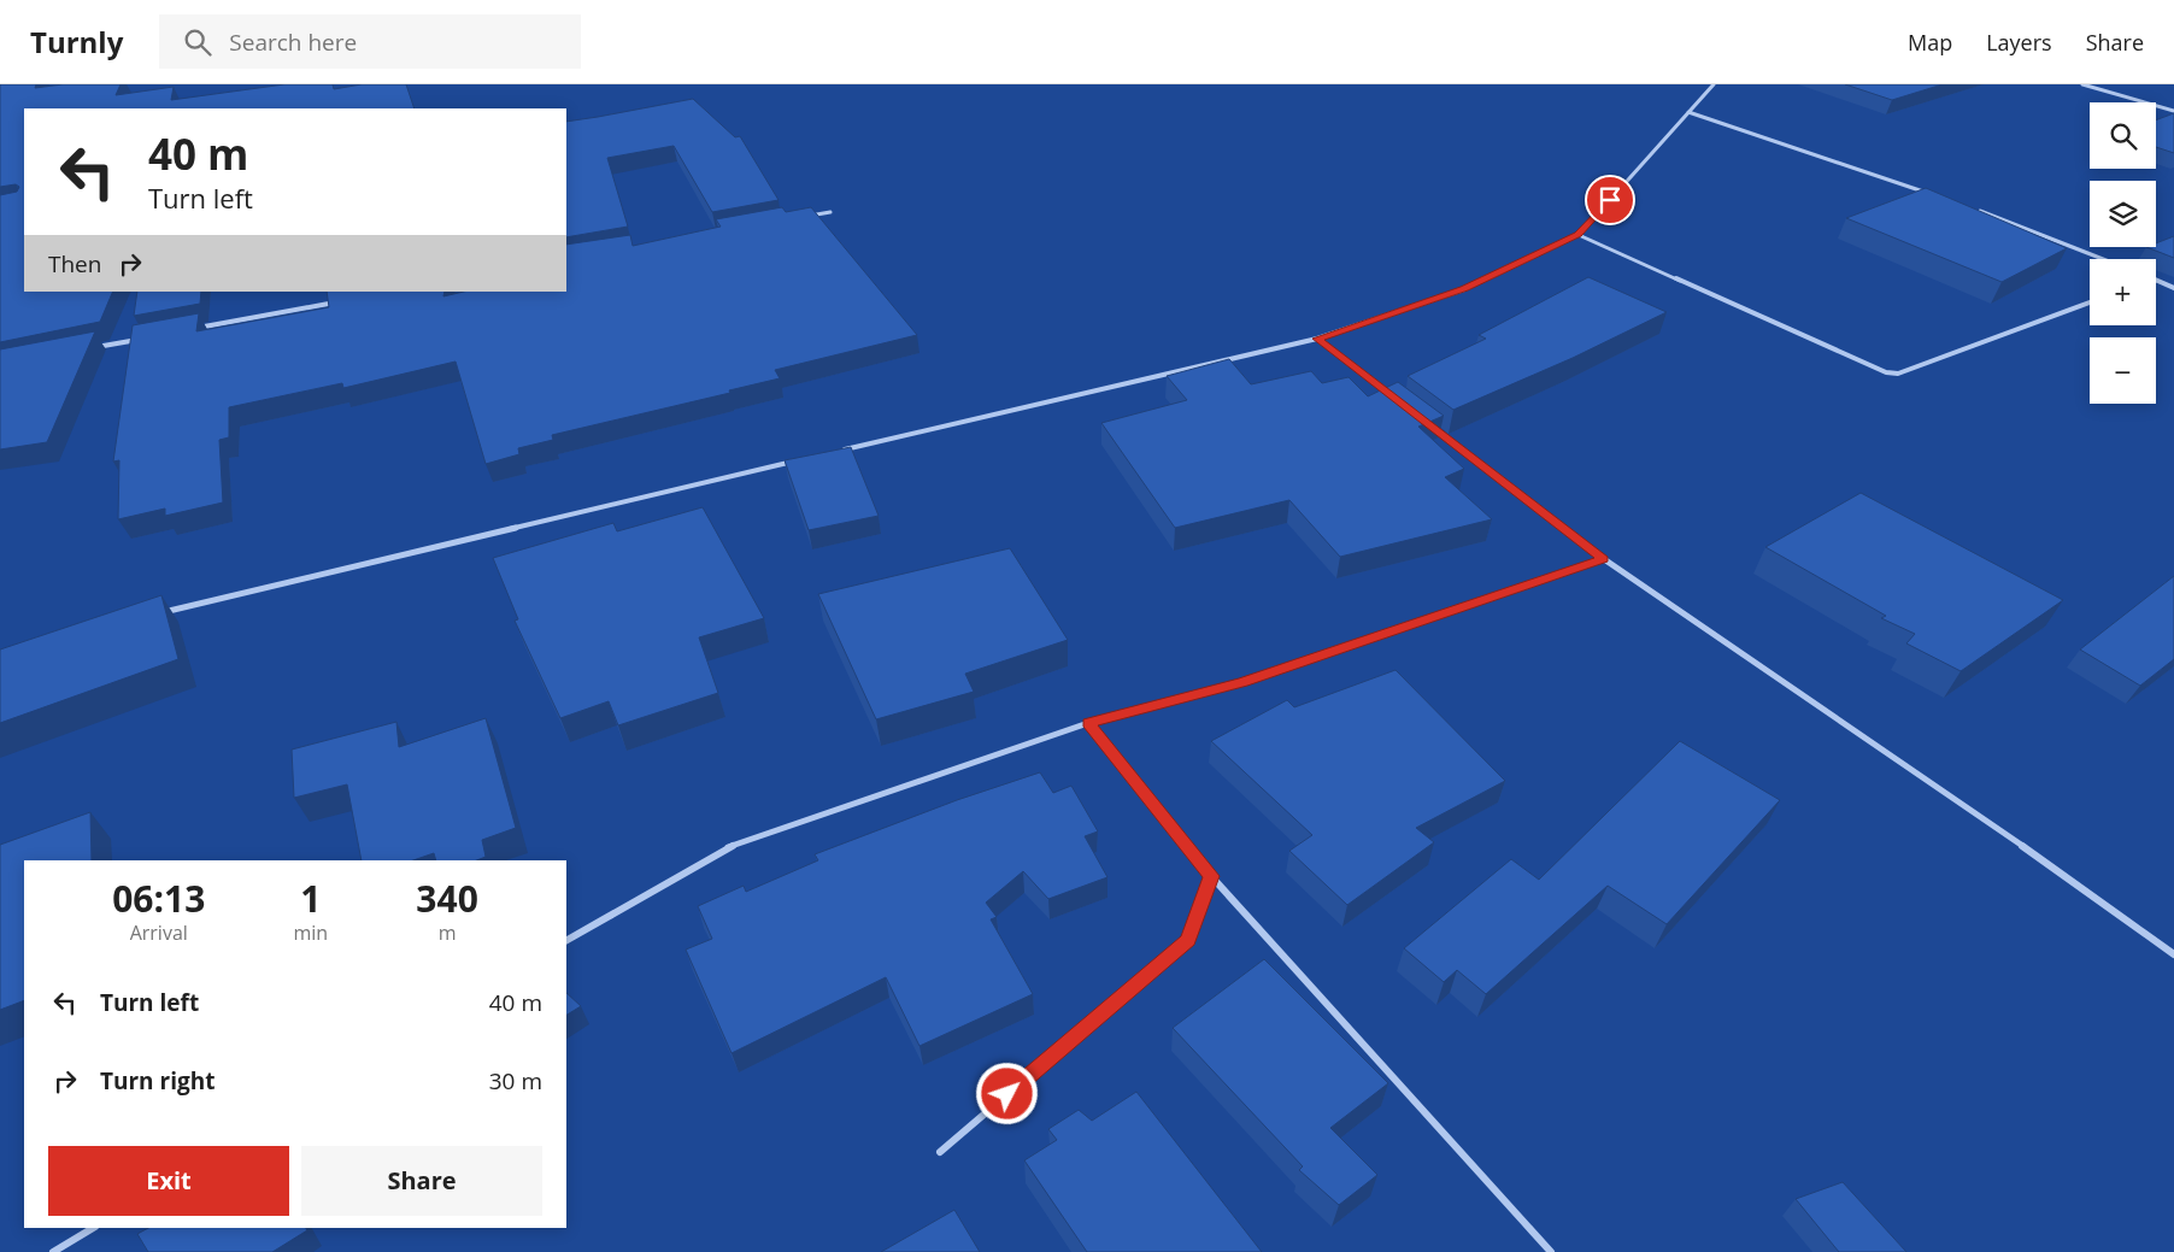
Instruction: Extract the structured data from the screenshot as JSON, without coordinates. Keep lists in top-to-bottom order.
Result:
{
  "page": {
    "header": "Turnly",
    "search": "Search here",
    "nav": ["Map", "Layers", "Share"],
    "map_buttons": ["+", "−"],
    "turn": ["40 m", "Turn left"],
    "then": "Then",
    "eta": [
      "06:13",
      "Arrival",
      "1",
      "min",
      "340",
      "m"
    ],
    "list": [
      {
        "name": "Turn left",
        "value": "40 m"
      },
      {
        "name": "Turn right",
        "value": "30 m"
      }
    ],
    "buttons": ["Exit", "Share"]
  }
}
